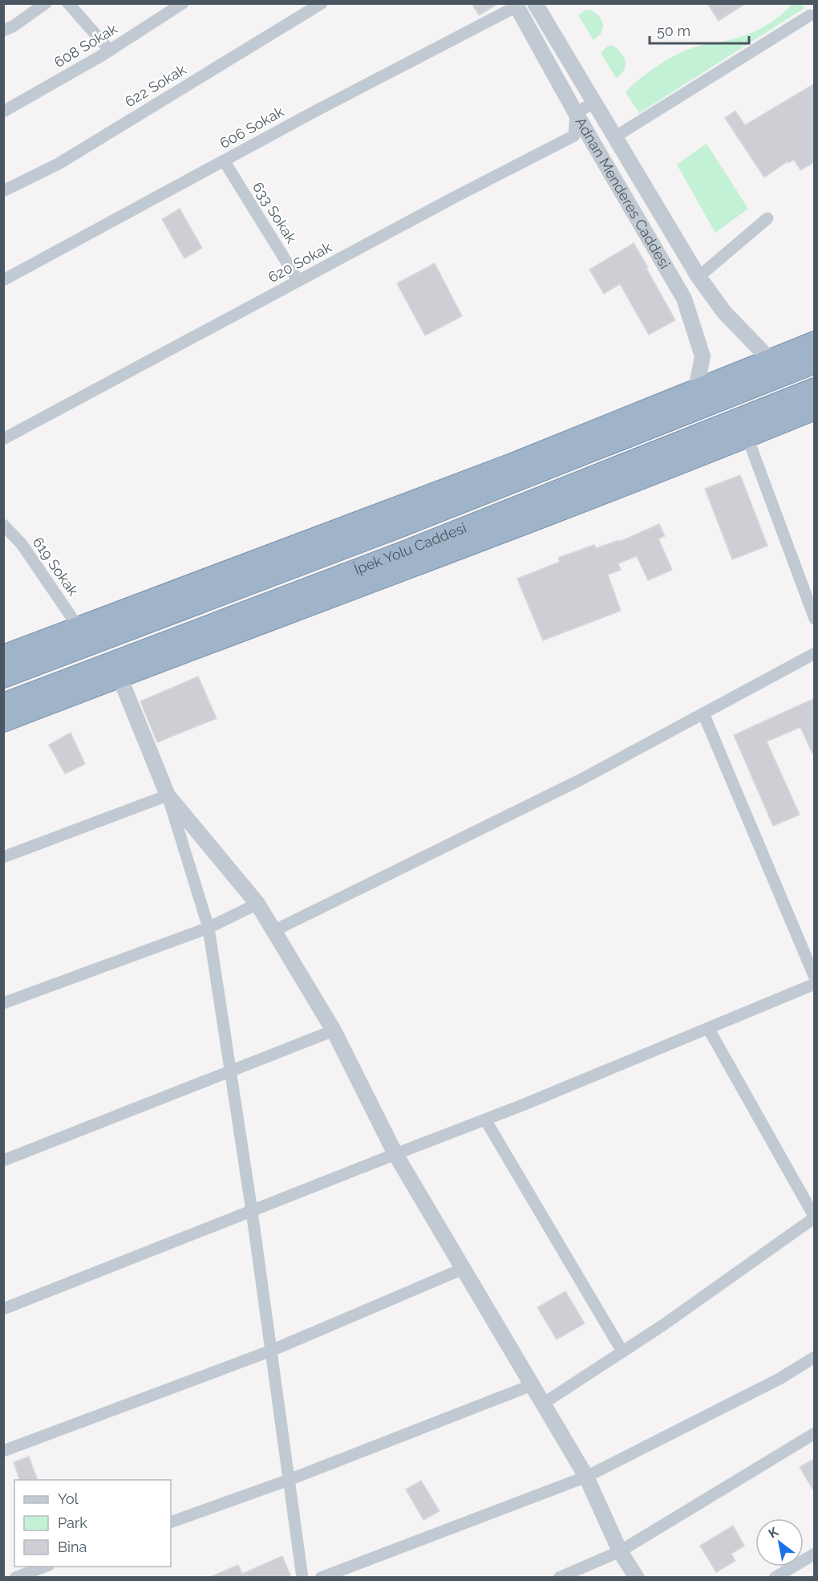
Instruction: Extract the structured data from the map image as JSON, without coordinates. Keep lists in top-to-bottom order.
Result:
{
  "streets": {
    "highway": ["İpek Yolu Caddesi"],
    "street": [
      "608 Sokak",
      "622 Sokak",
      "606 Sokak",
      "Adnan Menderes Caddesi",
      "633 Sokak",
      "620 Sokak",
      "619 Sokak"
    ]
  },
  "crossings": [
    ["606 Sokak", "Adnan Menderes Caddesi"],
    ["606 Sokak", "633 Sokak"],
    ["Adnan Menderes Caddesi", "620 Sokak"],
    ["633 Sokak", "620 Sokak"]
  ],
  "legend": ["Yol", "Park", "Bina"],
  "scale_bar": "50 m",
  "north": "top left"
}
